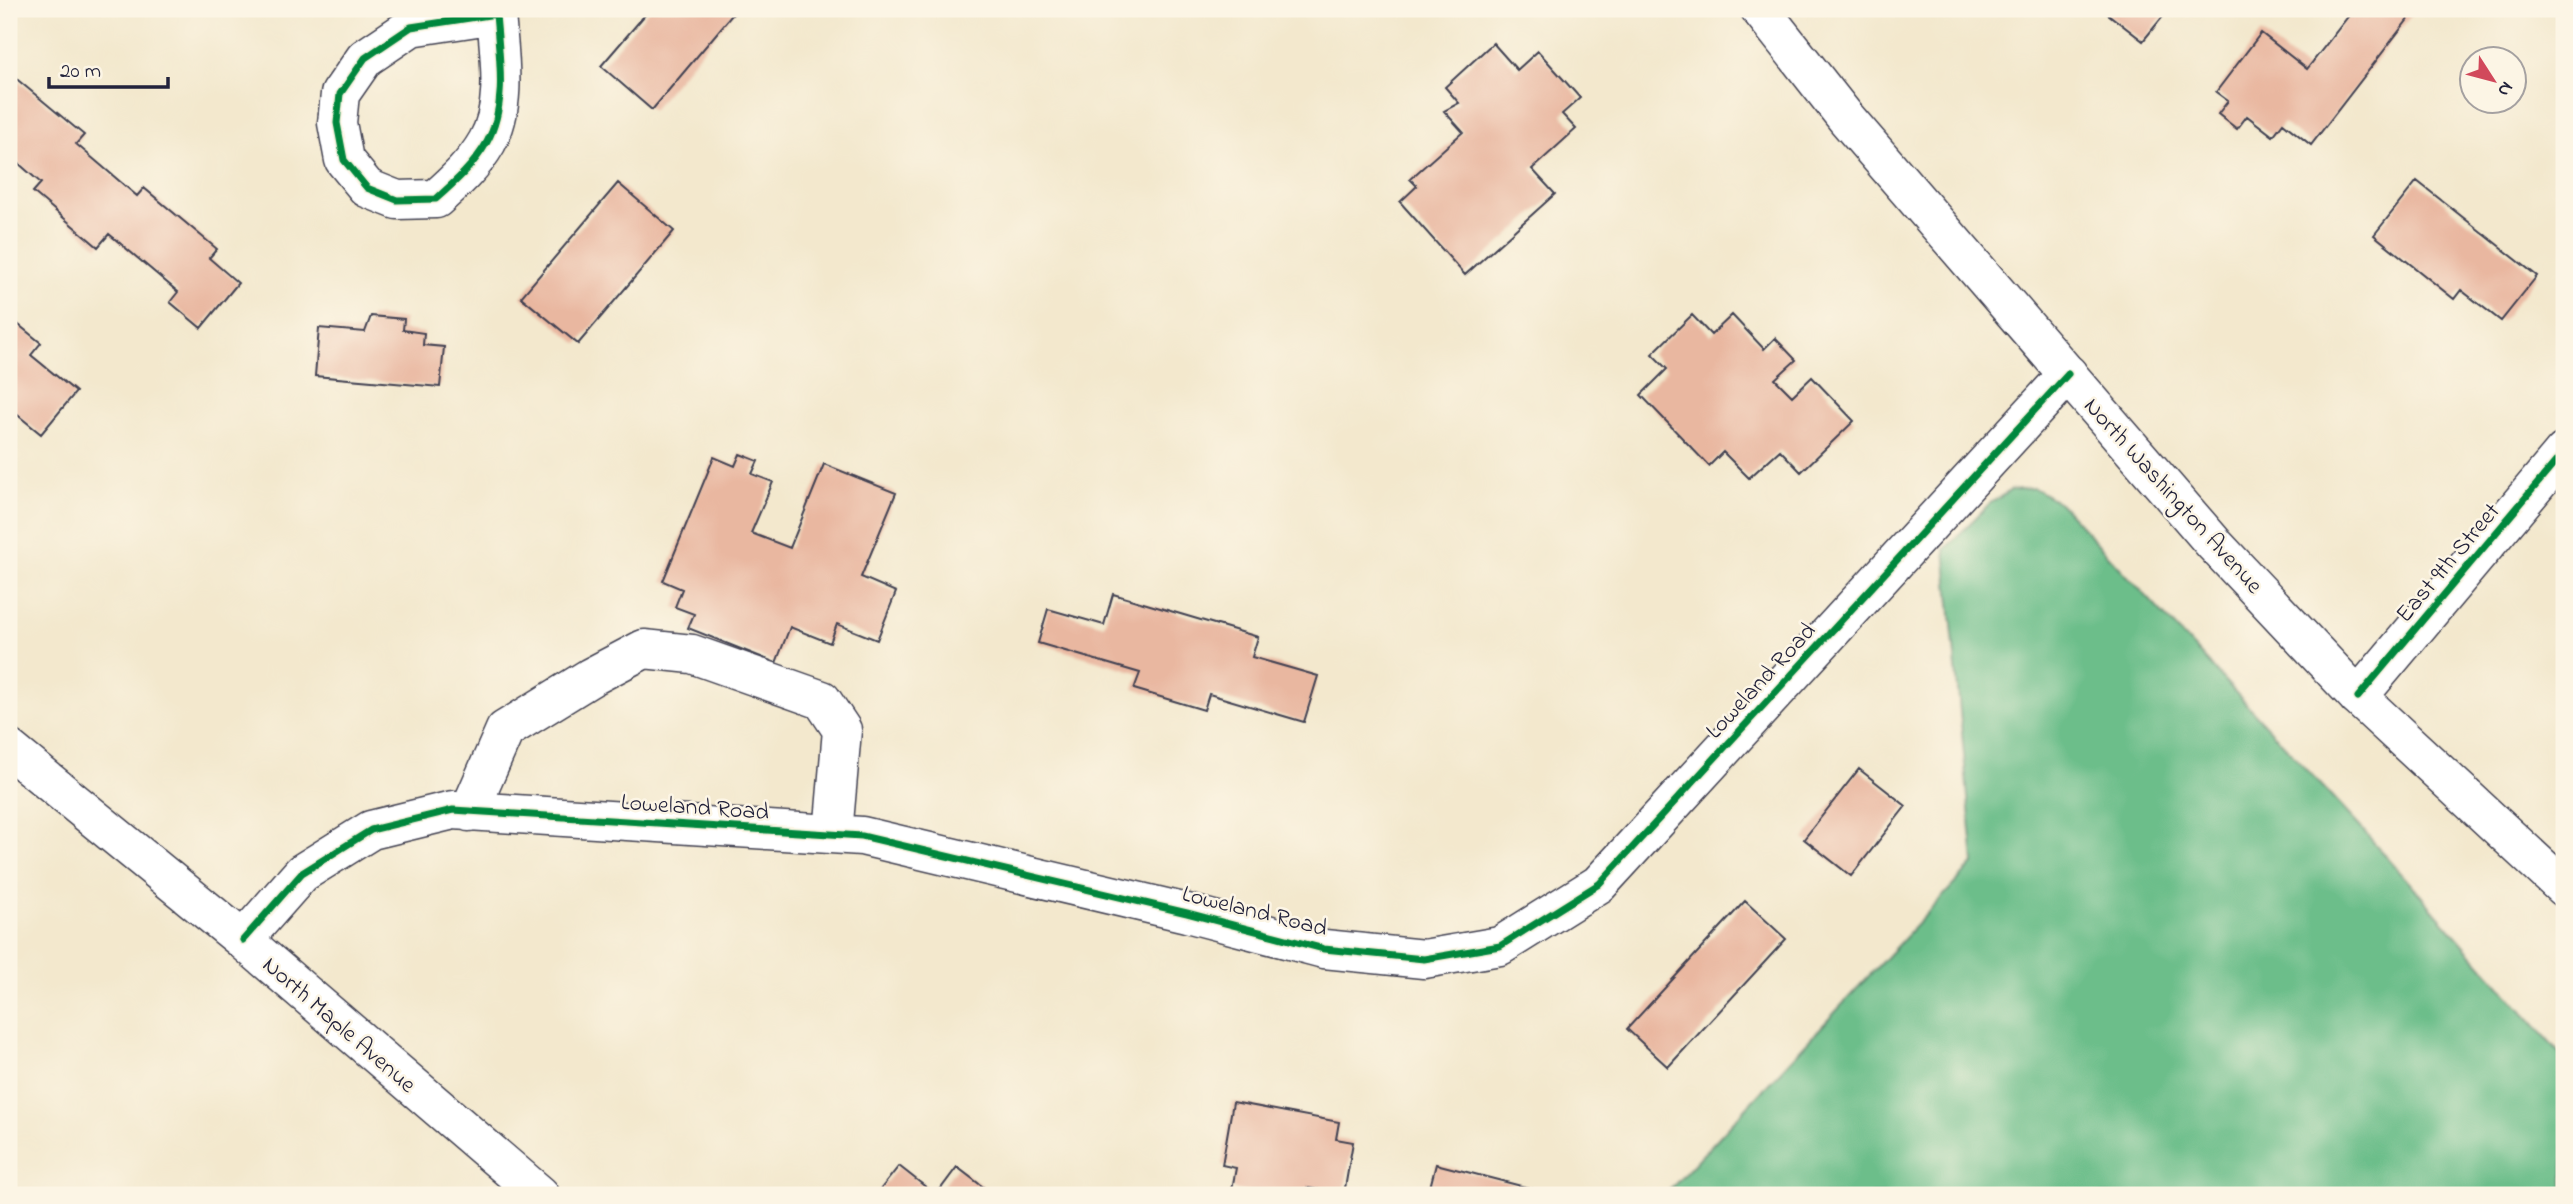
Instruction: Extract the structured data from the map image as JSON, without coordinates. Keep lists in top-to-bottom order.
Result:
{
  "streets": {
    "street": [
      "North Washington Avenue",
      "East 9th Street",
      "Loweland Road",
      "North Maple Avenue"
    ]
  },
  "crossings": [
    ["North Washington Avenue", "East 9th Street"],
    ["North Washington Avenue", "Loweland Road"],
    ["Loweland Road", "North Maple Avenue"]
  ],
  "scale_bar": "20 m",
  "north": "bottom right"
}
